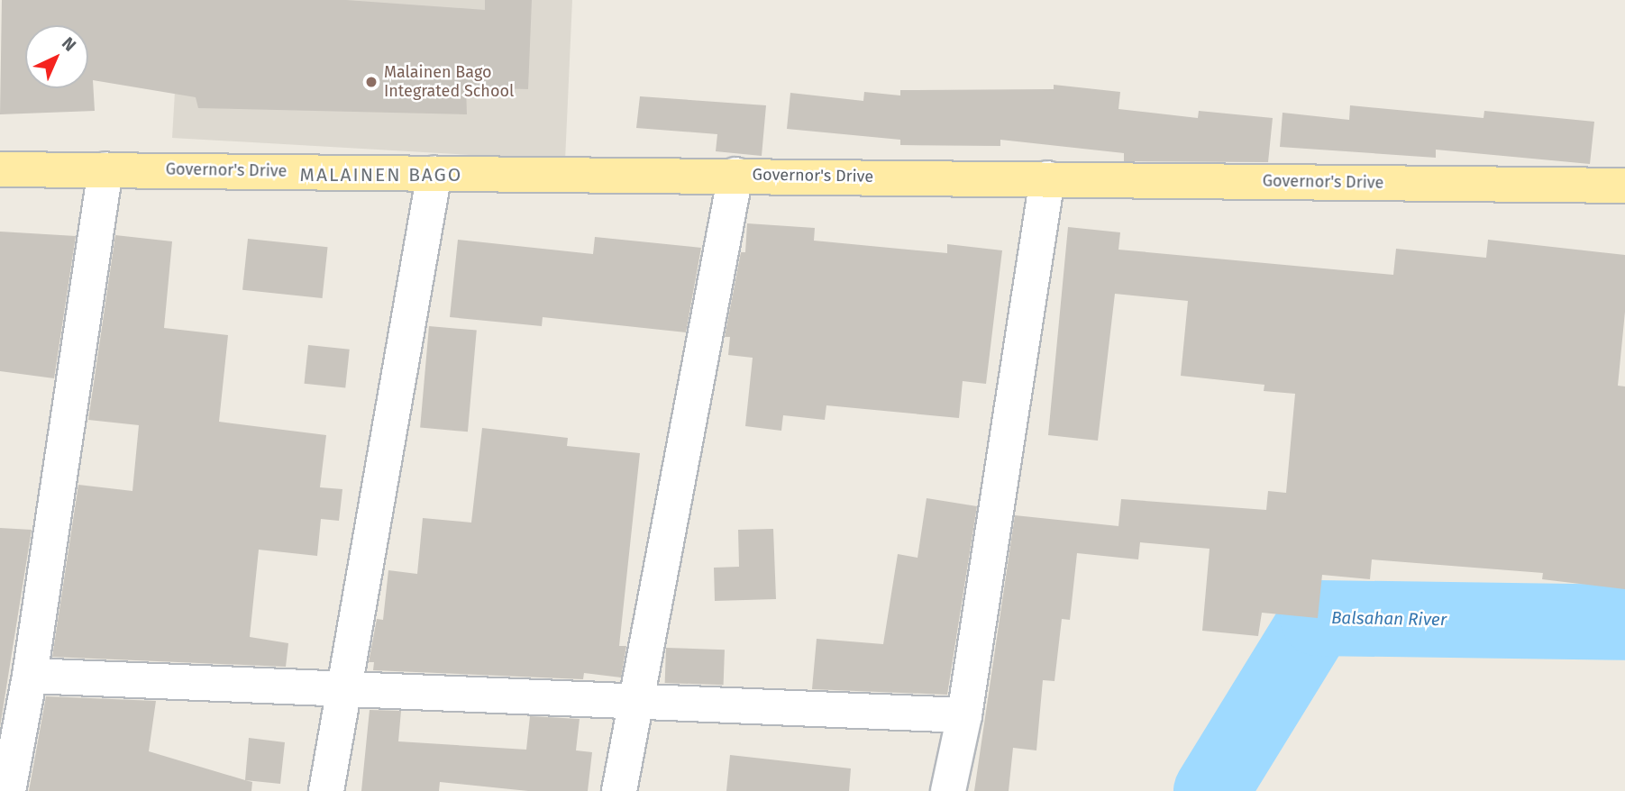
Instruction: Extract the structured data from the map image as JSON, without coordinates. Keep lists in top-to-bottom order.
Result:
{
  "streets": {
    "main road": ["Governor's Drive"]
  },
  "districts": ["MALAINEN BAGO"],
  "water": ["Balsahan River"],
  "places": ["Malainen Bago Integrated School"],
  "north": "top right"
}
